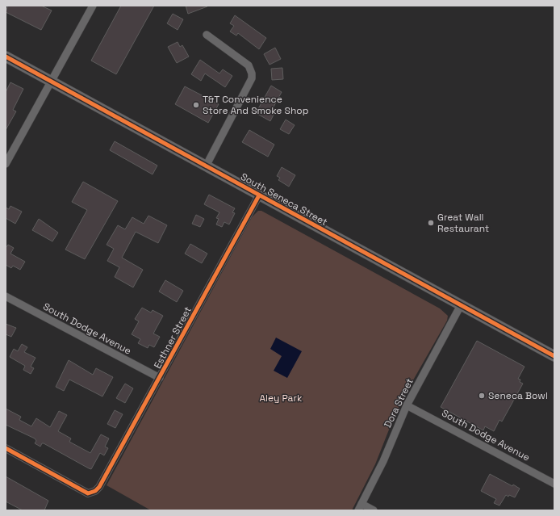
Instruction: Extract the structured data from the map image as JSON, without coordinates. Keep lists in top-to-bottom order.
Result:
{
  "streets": {
    "street": [
      "South Seneca Street",
      "South Dodge Avenue",
      "Esthner Street",
      "Dora Street"
    ]
  },
  "crossings": [
    ["South Seneca Street", "Esthner Street"],
    ["South Seneca Street", "Dora Street"],
    ["South Dodge Avenue", "Esthner Street"],
    ["South Dodge Avenue", "Dora Street"]
  ],
  "parks": ["Aley Park"],
  "places": ["T&T Convenience Store And Smoke Shop", "Great Wall Restaurant", "Seneca Bowl"]
}
